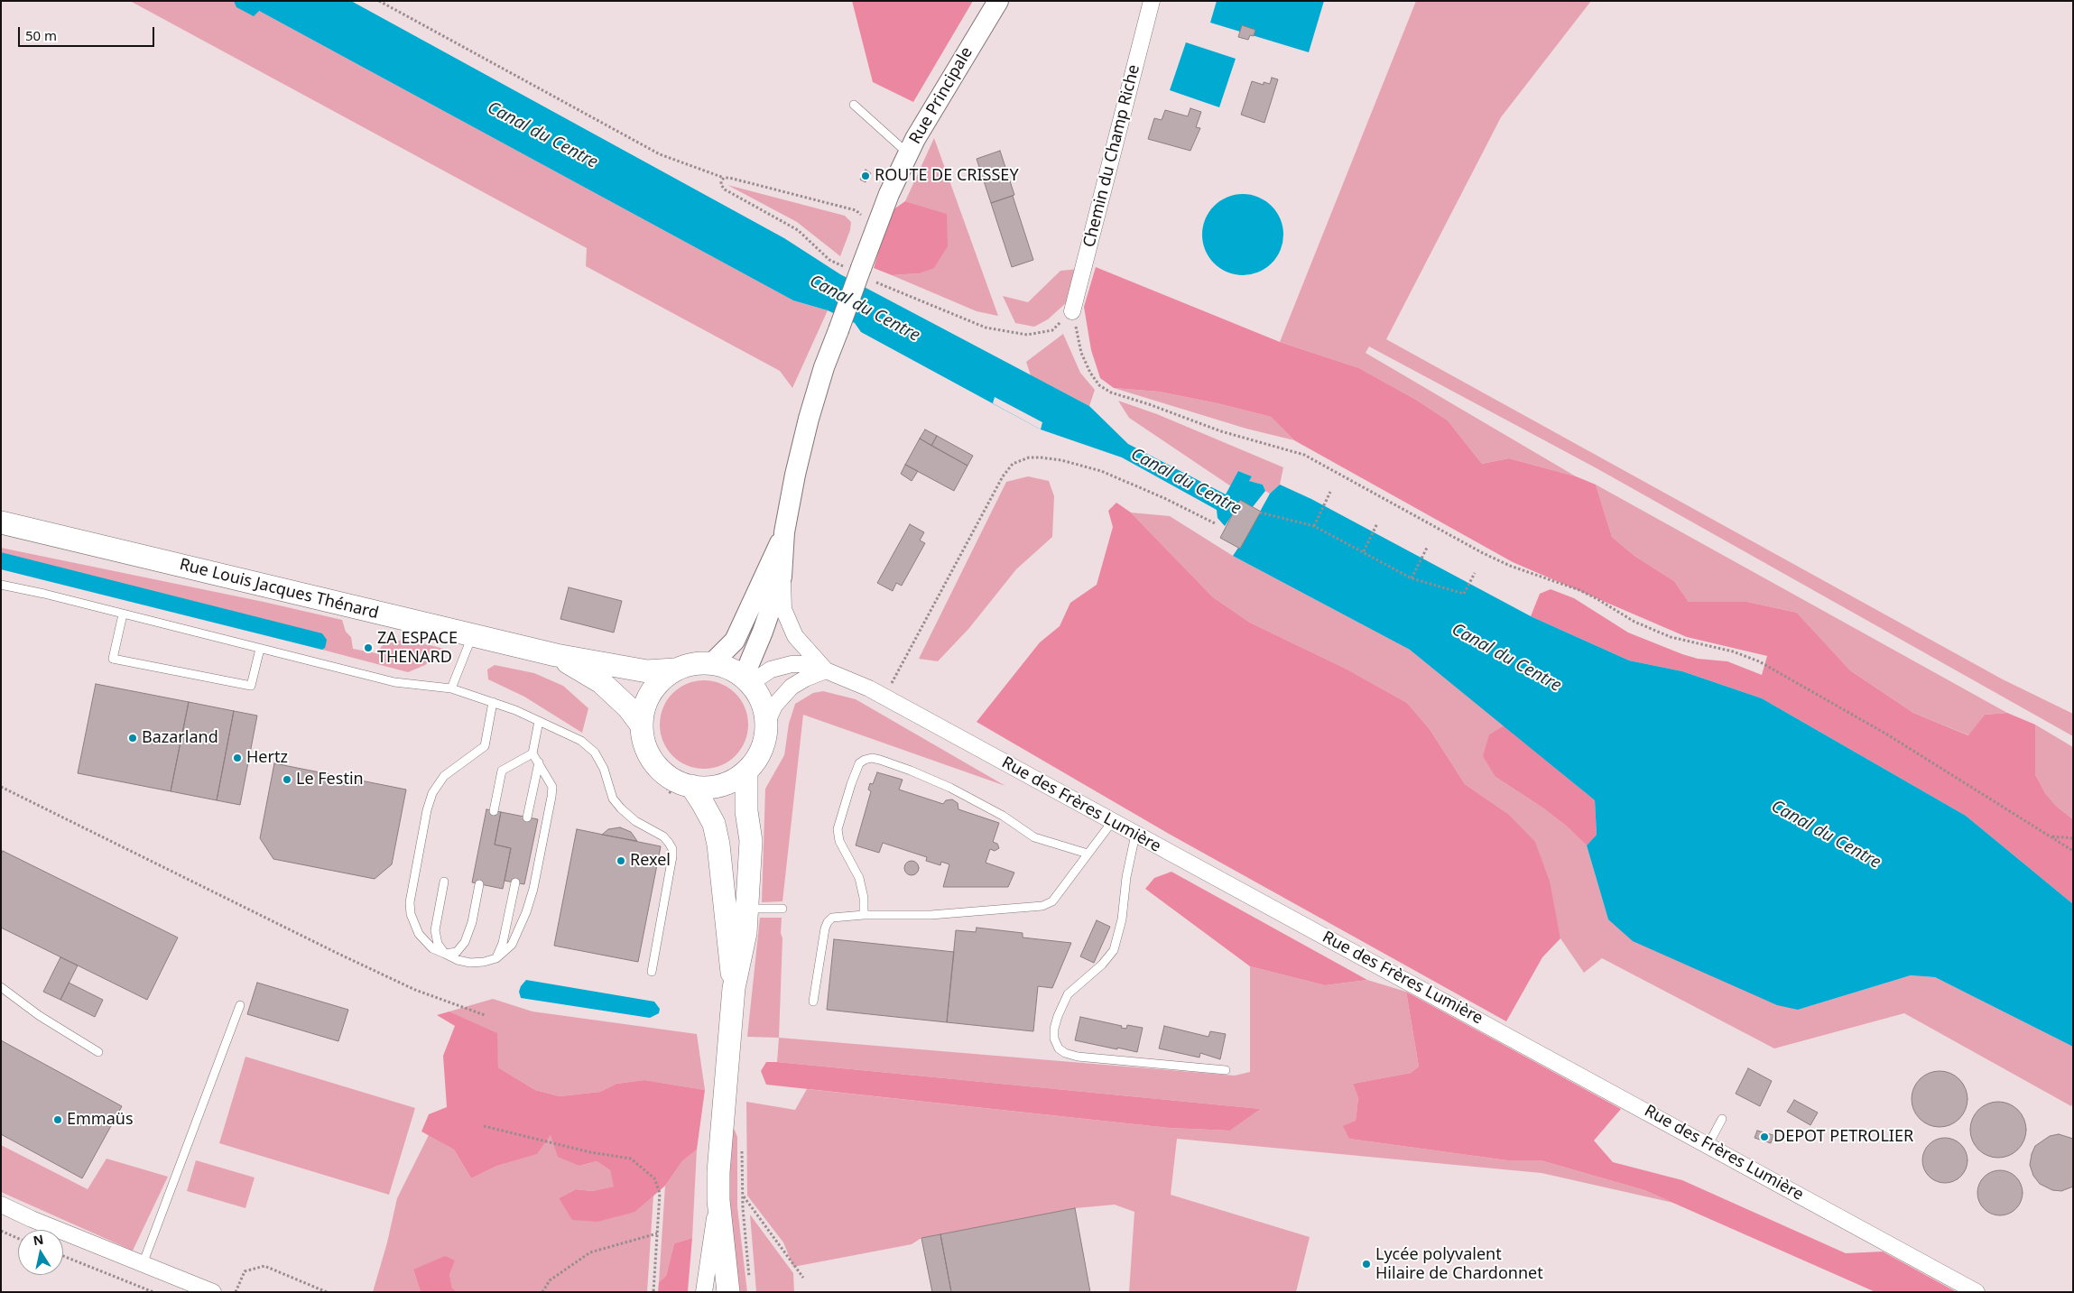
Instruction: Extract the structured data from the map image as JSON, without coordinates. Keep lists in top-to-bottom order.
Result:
{
  "streets": {
    "main road": ["Rue Louis Jacques Thénard"],
    "street": ["Rue Principale", "Chemin du Champ Riche", "Rue des Frères Lumière"]
  },
  "crossings": [
    ["Rue Louis Jacques Thénard", "Rue des Frères Lumière"]
  ],
  "water": ["Canal du Centre"],
  "places": [
    "ROUTE DE CRISSEY",
    "ZA ESPACE THENARD",
    "Bazarland",
    "Hertz",
    "Le Festin",
    "Rexel",
    "Emmaüs",
    "DEPOT PETROLIER",
    "Lycée polyvalent Hilaire de Chardonnet"
  ],
  "scale_bar": "50 m",
  "north": "top"
}
